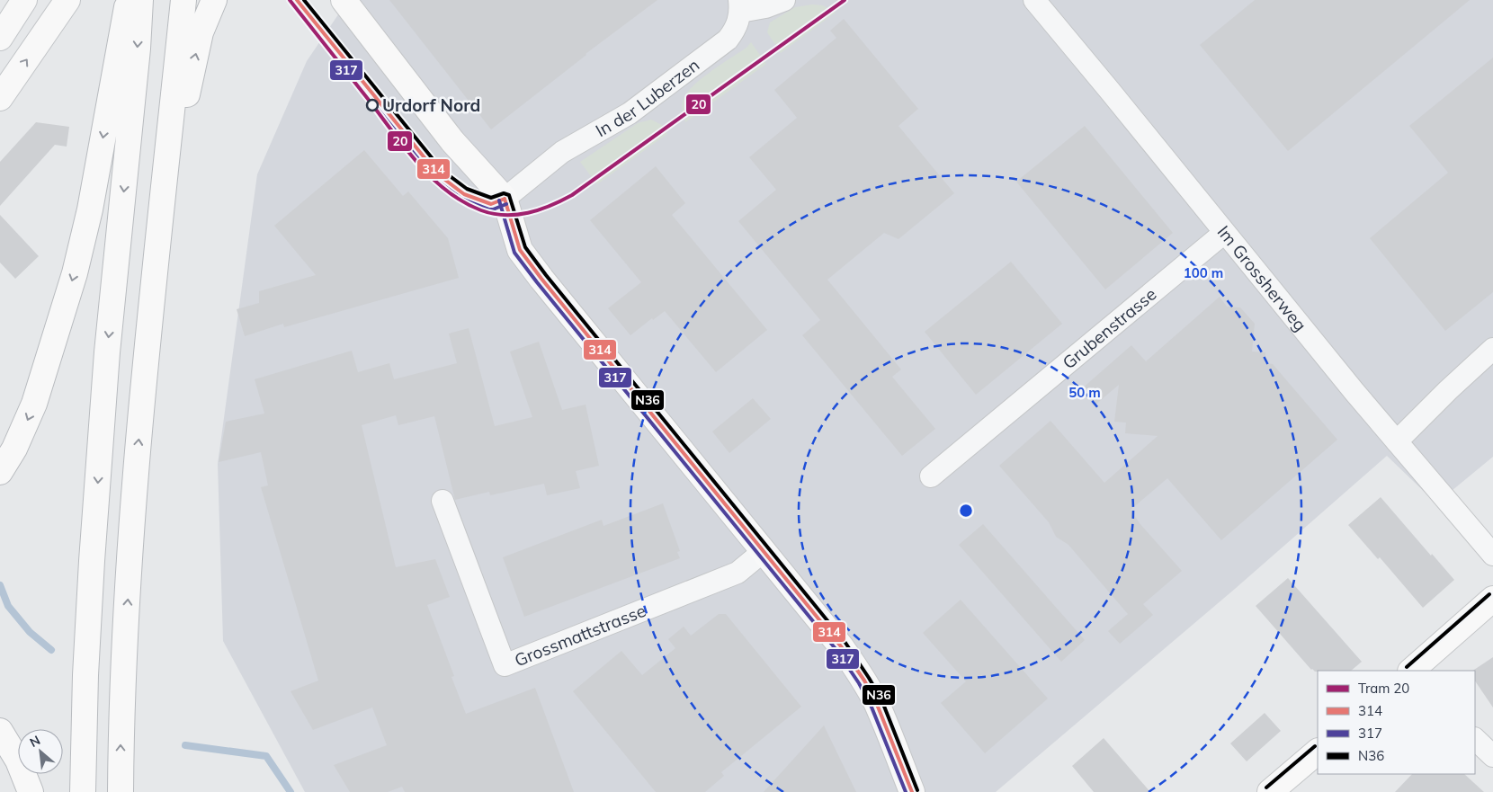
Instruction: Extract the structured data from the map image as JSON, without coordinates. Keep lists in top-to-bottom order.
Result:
{
  "streets": {
    "street": [
      "In der Luberzen",
      "Im Grossherweg",
      "Grubenstrasse",
      "Grossmattstrasse"
    ]
  },
  "crossings": [
    ["Im Grossherweg", "Grubenstrasse"]
  ],
  "places": ["Urdorf Nord"],
  "lines": [
    "tram line 20",
    "transit line 314",
    "transit line N36",
    "transit line 317"
  ],
  "legend": [
    "Tram 20",
    "314",
    "317",
    "N36"
  ],
  "north": "top left",
  "rings": ["100 m", "50 m"]
}
